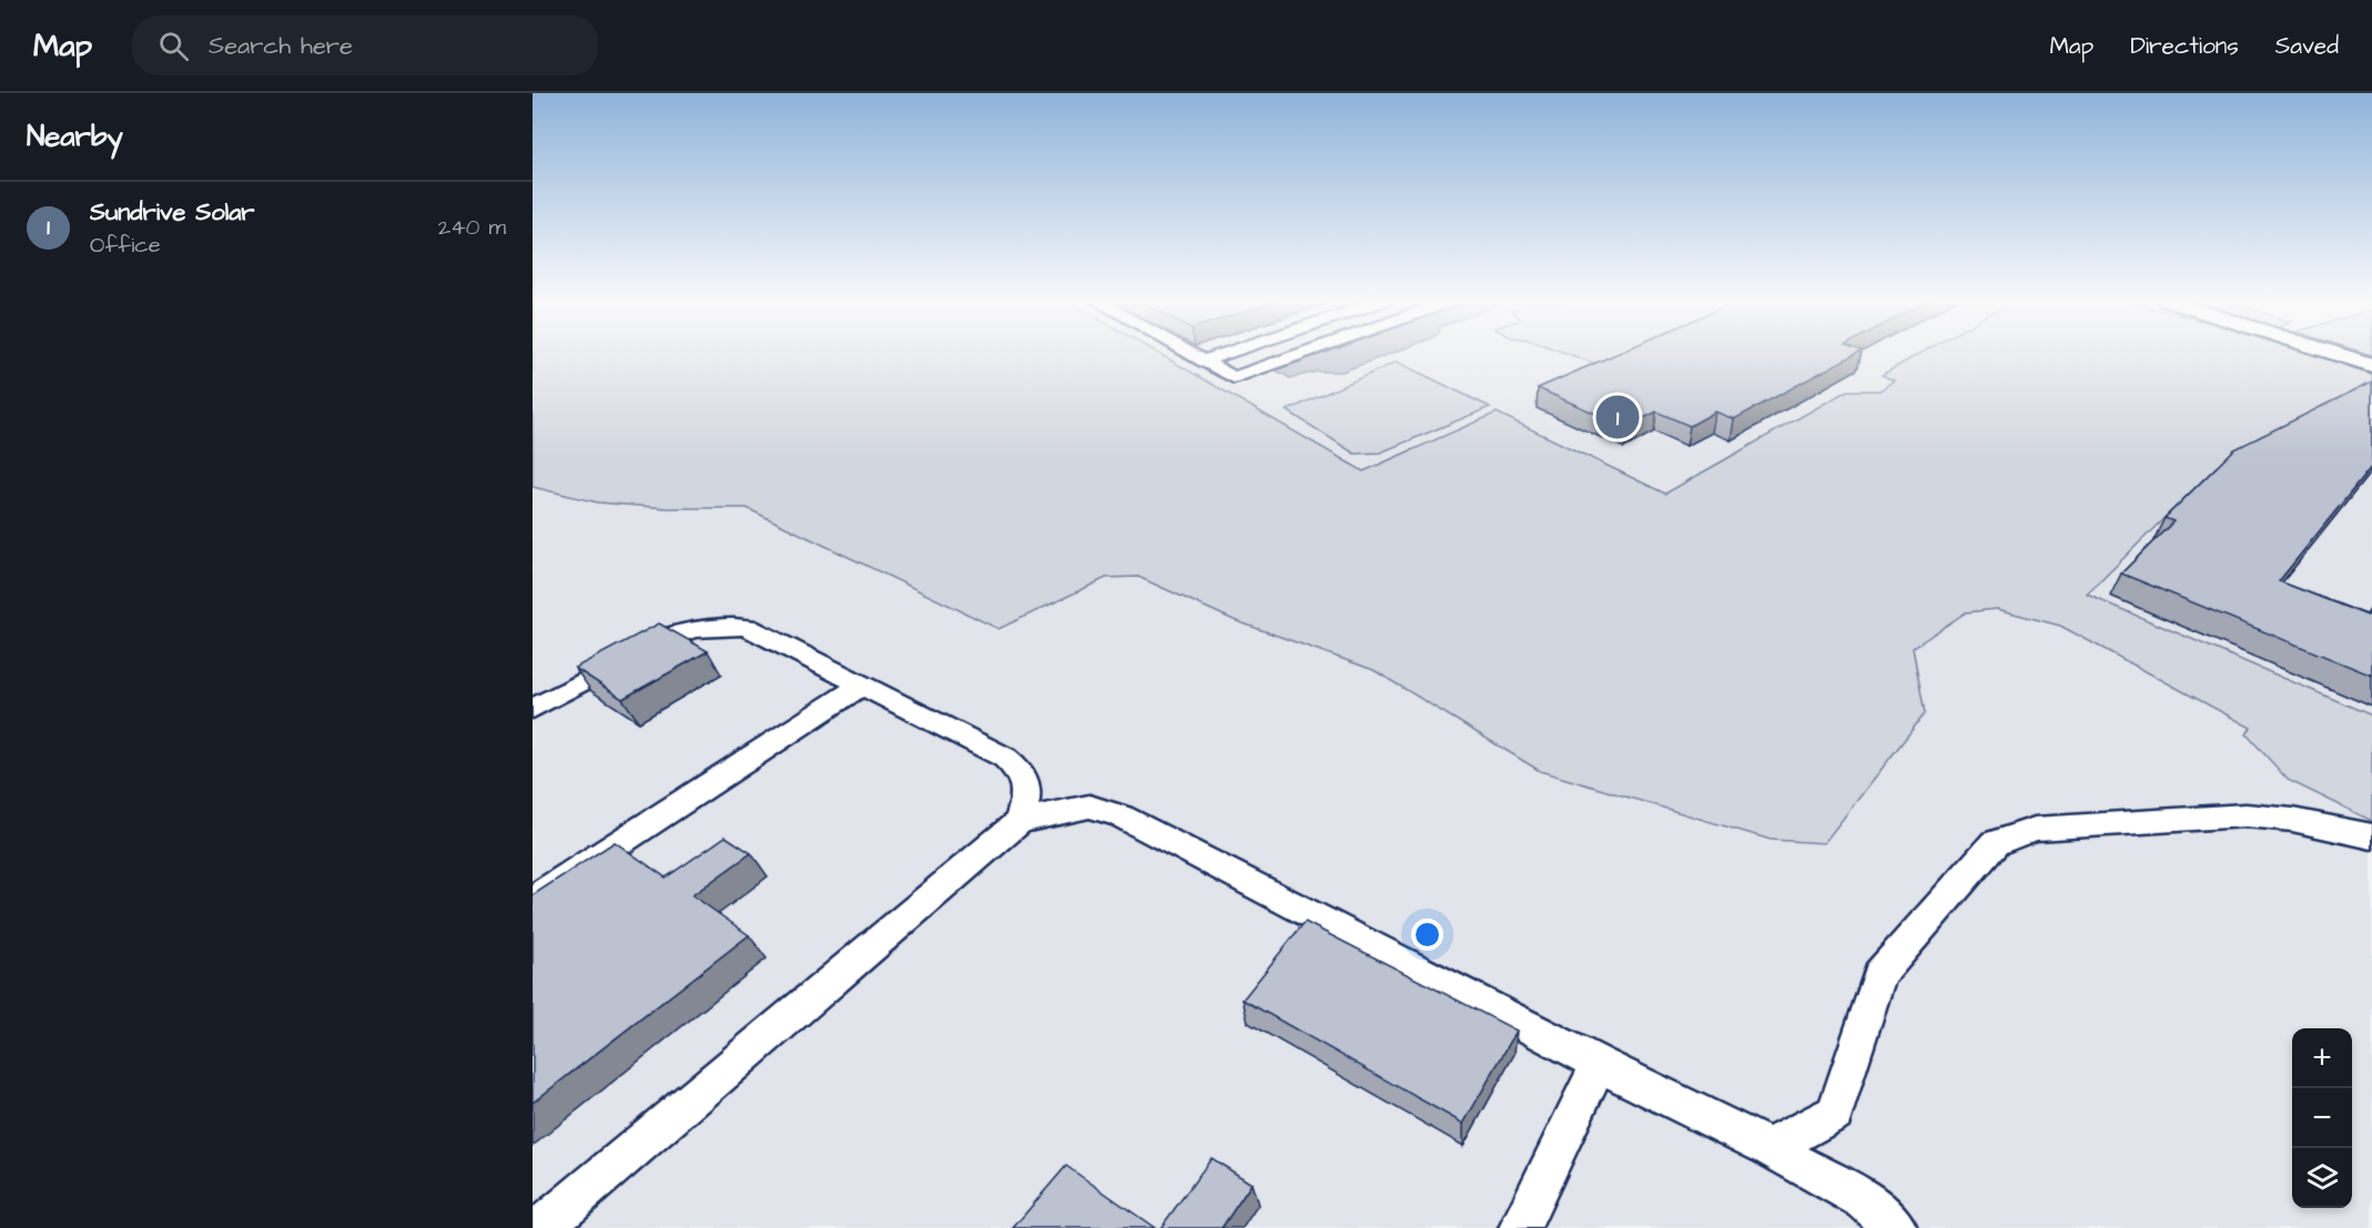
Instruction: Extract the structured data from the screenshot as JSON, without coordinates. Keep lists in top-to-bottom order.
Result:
{
  "page": {
    "header": "Map",
    "search": "Search here",
    "nav": ["Map", "Directions", "Saved"],
    "heading": "Nearby",
    "list": [
      {
        "mark": "1",
        "name": "Sundrive Solar",
        "note": "Office",
        "value": "240 m"
      }
    ],
    "pins": "1",
    "map_buttons": ["+", "−"]
  }
}
